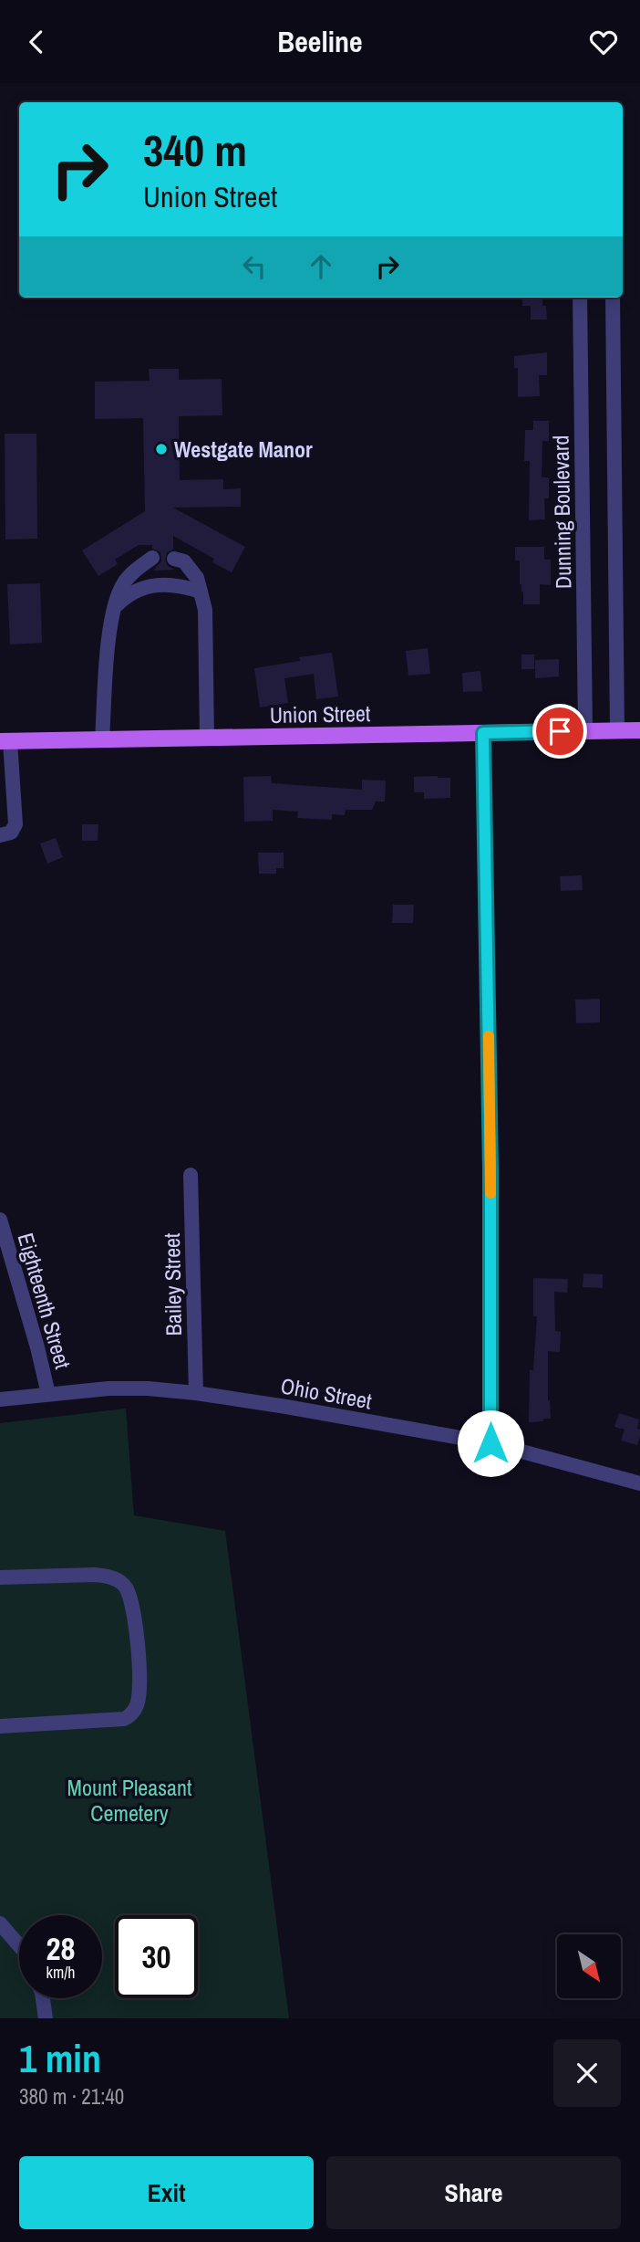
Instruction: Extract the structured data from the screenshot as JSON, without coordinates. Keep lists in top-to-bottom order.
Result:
{
  "streets": {
    "main road": ["Union Street"],
    "street": [
      "Dunning Boulevard",
      "Bailey Street",
      "Eighteenth Street",
      "Ohio Street"
    ]
  },
  "crossings": [
    ["Dunning Boulevard", "Union Street"],
    ["Bailey Street", "Ohio Street"],
    ["Eighteenth Street", "Ohio Street"]
  ],
  "parks": ["Mount Pleasant Cemetery"],
  "places": ["Westgate Manor"],
  "north": "bottom right",
  "page": {
    "header": "Beeline",
    "turn": ["340 m", "Union Street"],
    "speed": "28 km/h",
    "limit": "30",
    "heading": ["1 min", "380 m · 21:40"],
    "buttons": ["Exit", "Share"]
  }
}
